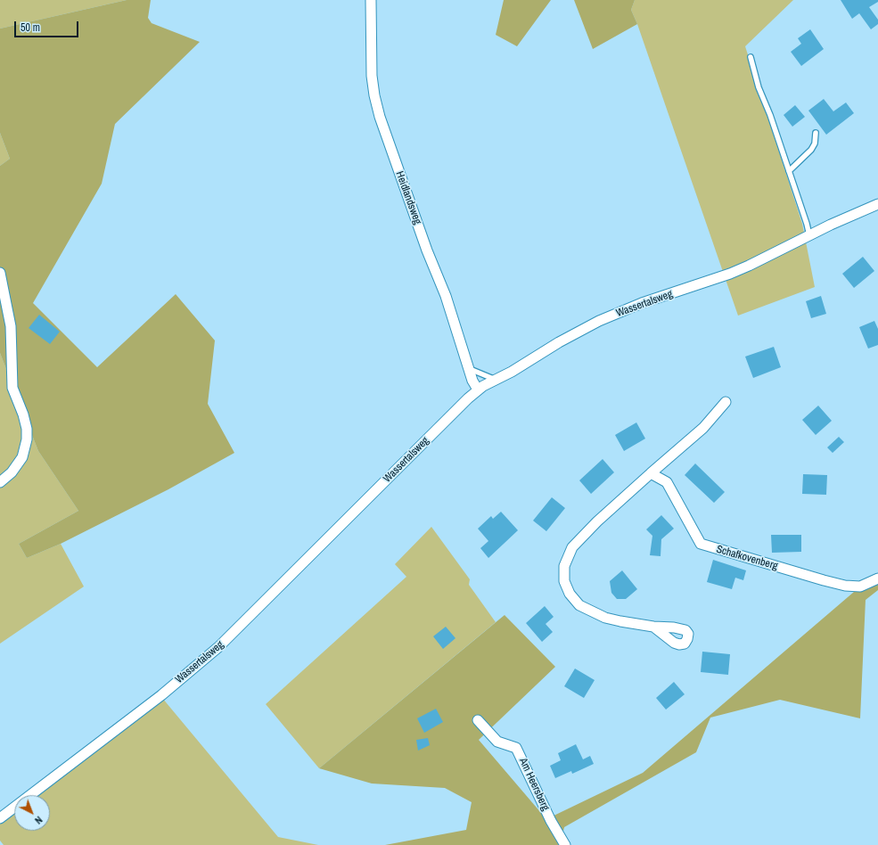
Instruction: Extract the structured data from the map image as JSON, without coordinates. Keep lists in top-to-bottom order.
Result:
{
  "streets": {
    "street": [
      "Heidlandsweg",
      "Wassertalsweg",
      "Schafkovenberg",
      "Am Heersberg"
    ]
  },
  "crossings": [
    ["Heidlandsweg", "Wassertalsweg"]
  ],
  "scale_bar": "50 m",
  "north": "bottom right"
}
